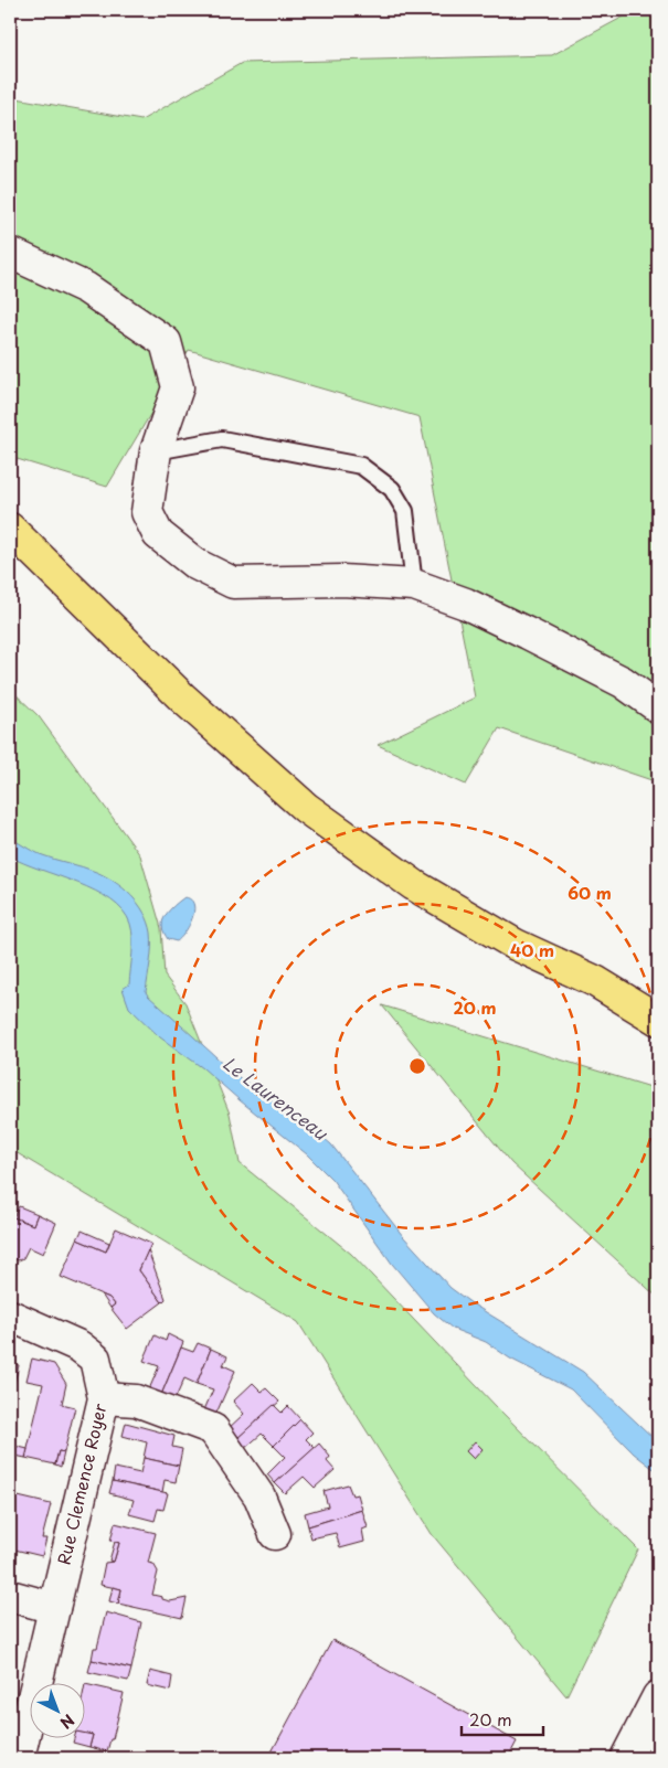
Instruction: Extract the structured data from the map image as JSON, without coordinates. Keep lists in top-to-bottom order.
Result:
{
  "streets": {
    "street": ["Rue Clemence Royer"]
  },
  "water": ["Le Laurenceau"],
  "scale_bar": "20 m",
  "north": "bottom right",
  "rings": ["60 m", "40 m", "20 m"]
}
